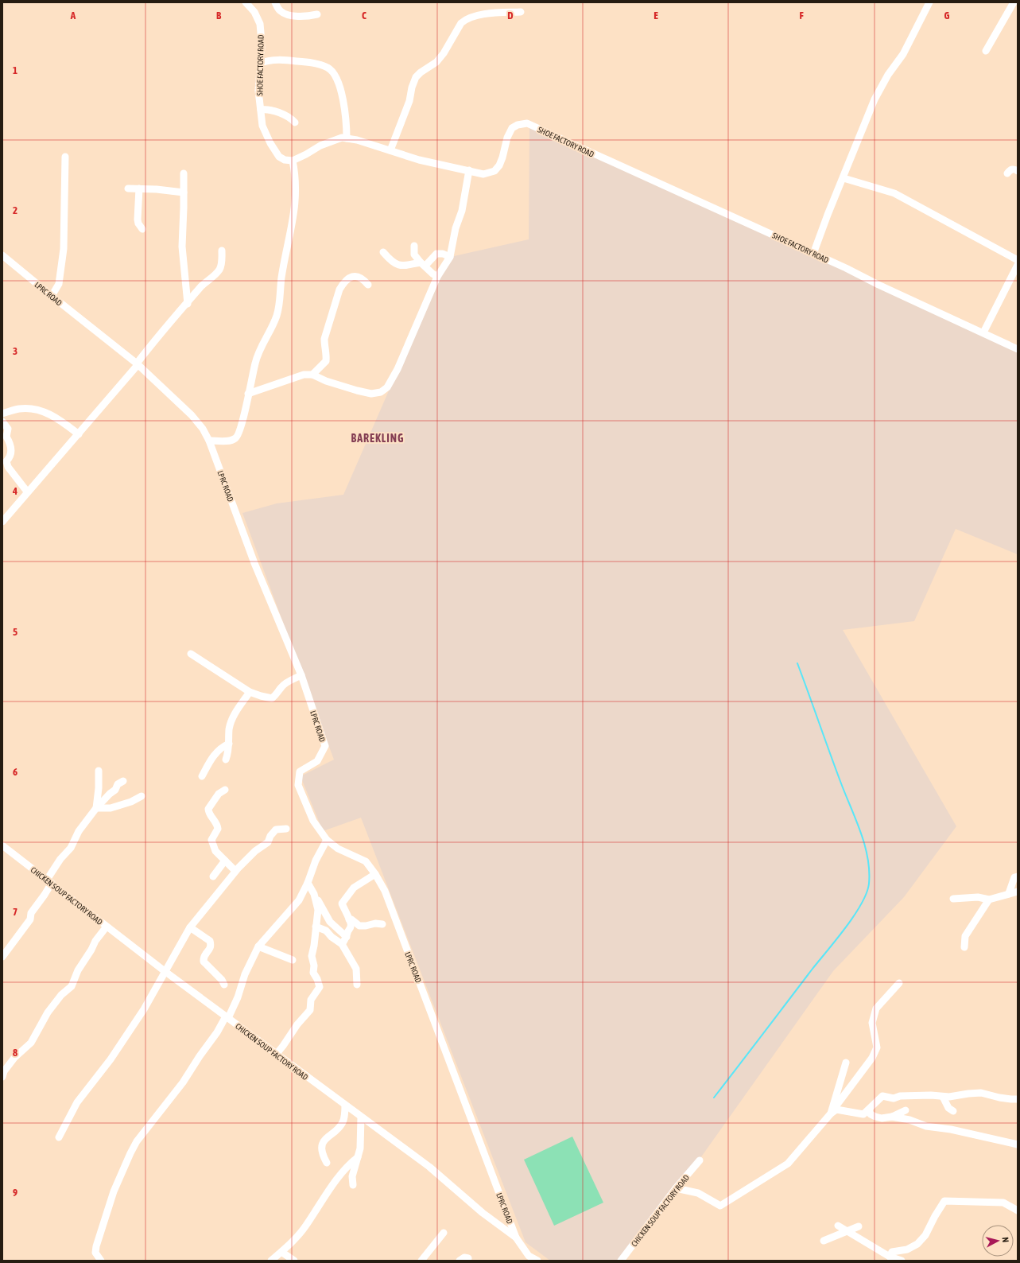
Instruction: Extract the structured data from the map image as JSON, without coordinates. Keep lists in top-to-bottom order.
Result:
{
  "streets": {
    "street": ["SHOE FACTORY ROAD", "LPRC ROAD", "CHICKEN SOUP FACTORY ROAD"]
  },
  "crossings": [
    ["LPRC ROAD", "CHICKEN SOUP FACTORY ROAD"]
  ],
  "districts": ["BAREKLING"],
  "north": "right",
  "grid": {
    "columns": [
      "A",
      "B",
      "C",
      "D",
      "E",
      "F",
      "G"
    ],
    "rows": [
      "1",
      "2",
      "3",
      "4",
      "5",
      "6",
      "7",
      "8",
      "9"
    ]
  }
}
